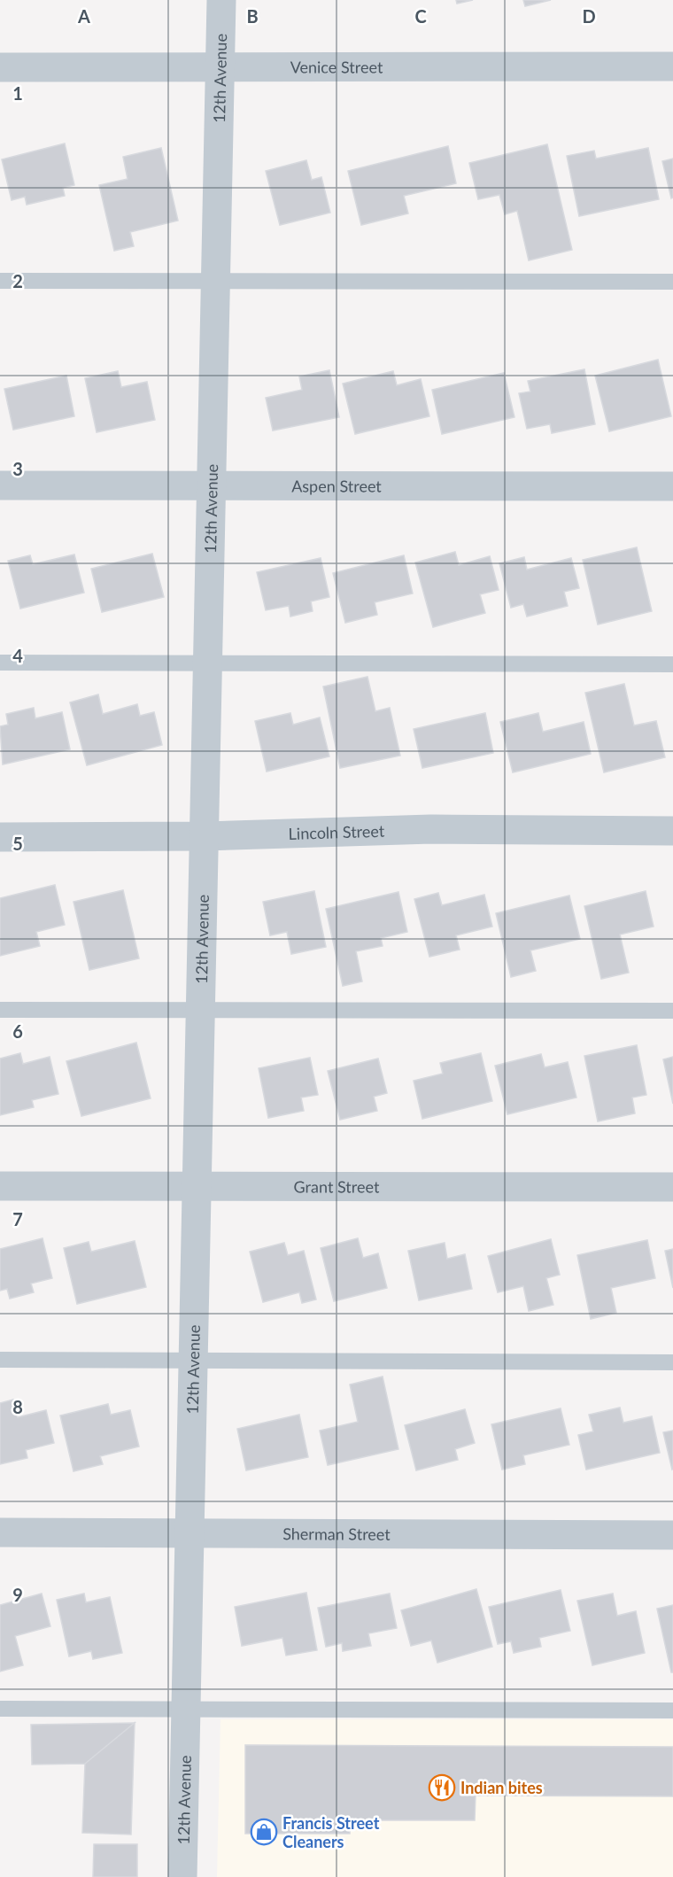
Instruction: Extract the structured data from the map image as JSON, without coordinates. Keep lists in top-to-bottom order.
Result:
{
  "streets": {
    "street": [
      "Venice Street",
      "12th Avenue",
      "Aspen Street",
      "Lincoln Street",
      "Grant Street",
      "Sherman Street"
    ]
  },
  "crossings": [
    ["Venice Street", "12th Avenue"],
    ["12th Avenue", "Aspen Street"],
    ["12th Avenue", "Lincoln Street"],
    ["12th Avenue", "Grant Street"],
    ["12th Avenue", "Sherman Street"]
  ],
  "places": {
    "restaurant": ["Indian bites"],
    "shop": ["Francis Street Cleaners"]
  },
  "grid": {
    "columns": [
      "A",
      "B",
      "C",
      "D"
    ],
    "rows": [
      "1",
      "2",
      "3",
      "4",
      "5",
      "6",
      "7",
      "8",
      "9"
    ]
  }
}
